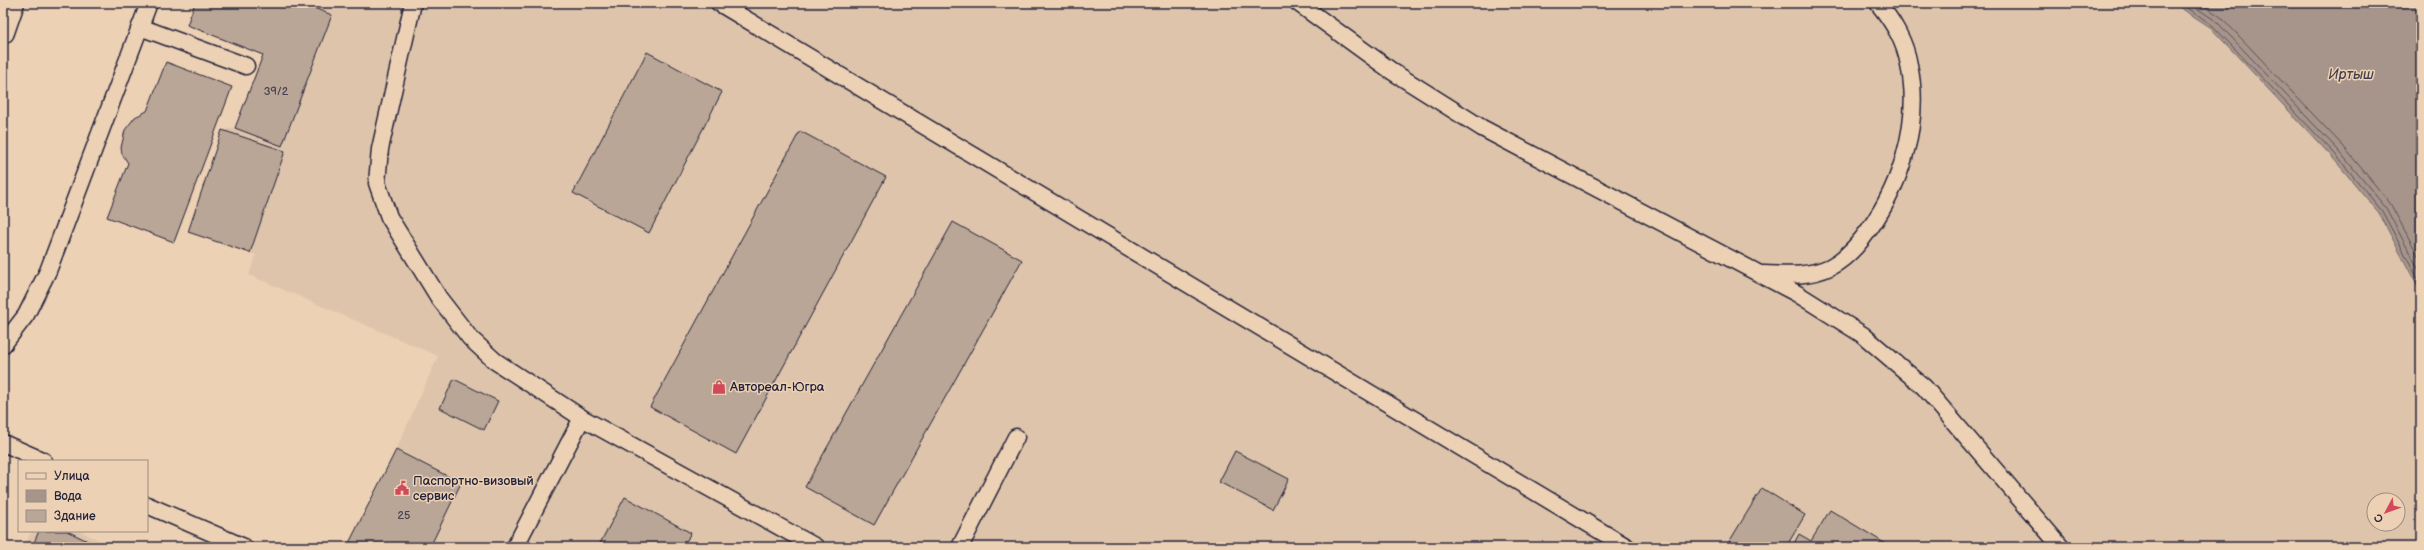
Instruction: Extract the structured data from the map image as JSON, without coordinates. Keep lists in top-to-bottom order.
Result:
{
  "water": ["Иртыш"],
  "places": {
    "shop": ["Автореал-Югра"],
    "public building": ["Паспортно-визовый сервис"]
  },
  "house_numbers": ["39/2", "25"],
  "legend": ["Улица", "Вода", "Здание"],
  "north": "bottom left"
}
